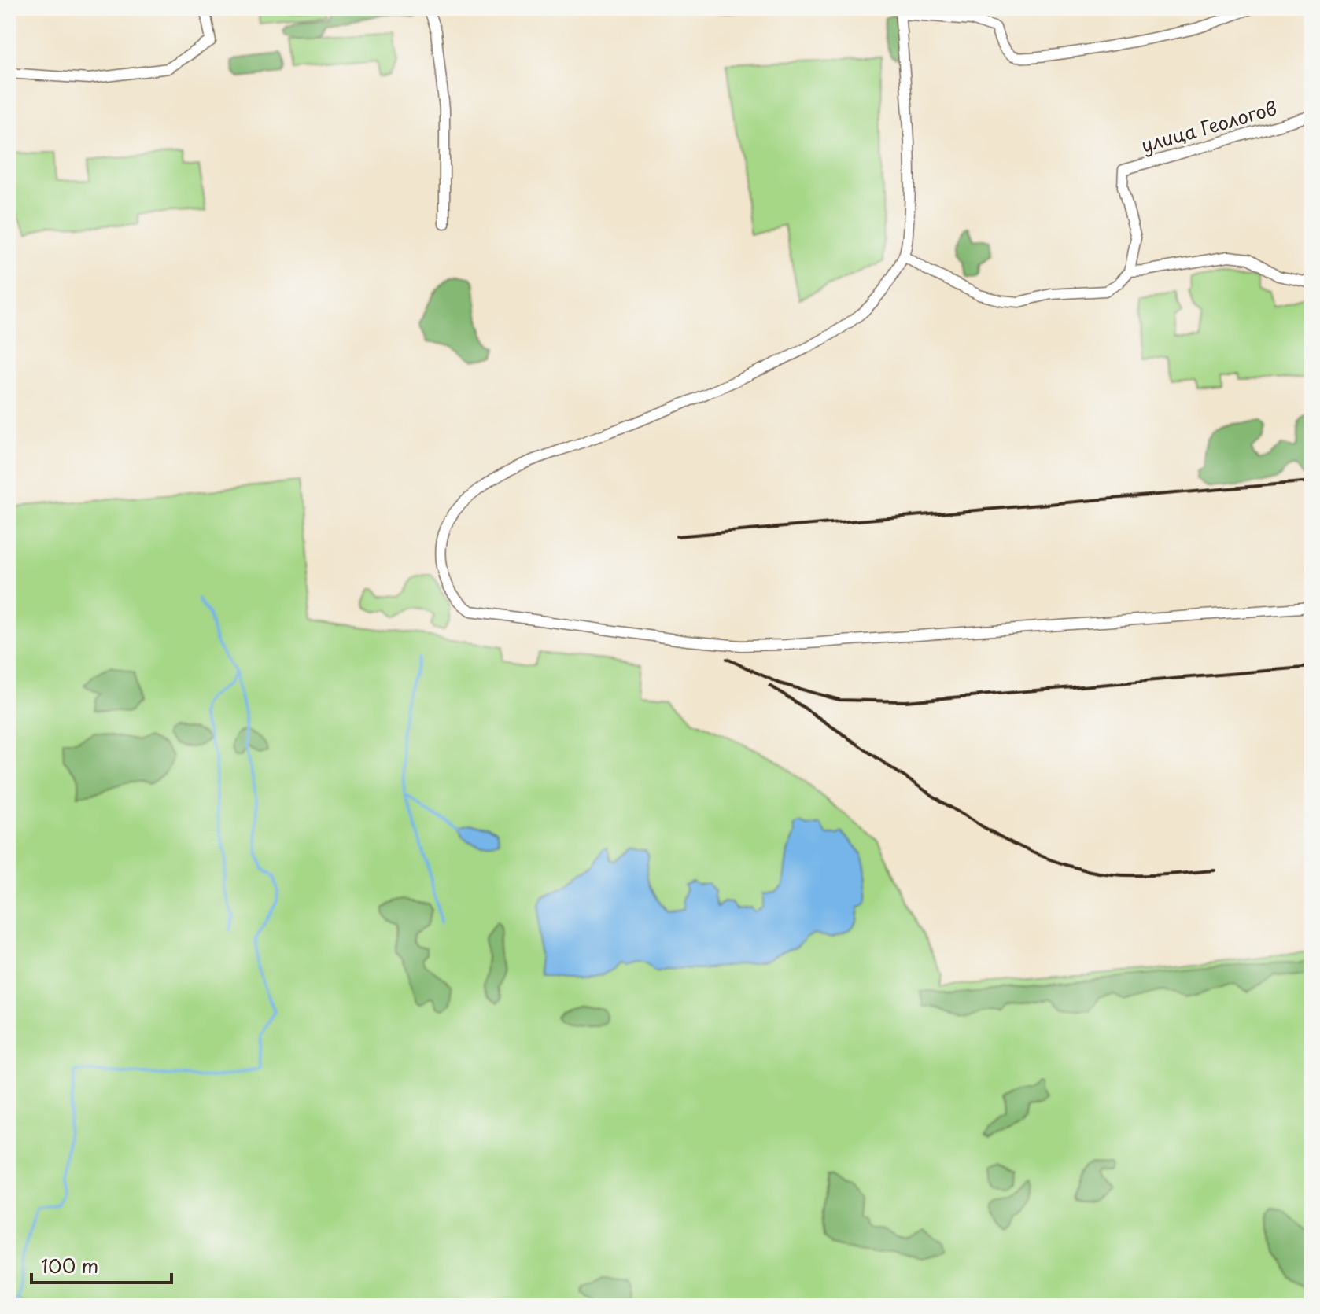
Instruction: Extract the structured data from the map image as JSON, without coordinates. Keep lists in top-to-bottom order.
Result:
{
  "streets": {
    "street": ["улица Геологов"]
  },
  "scale_bar": "100 m"
}
